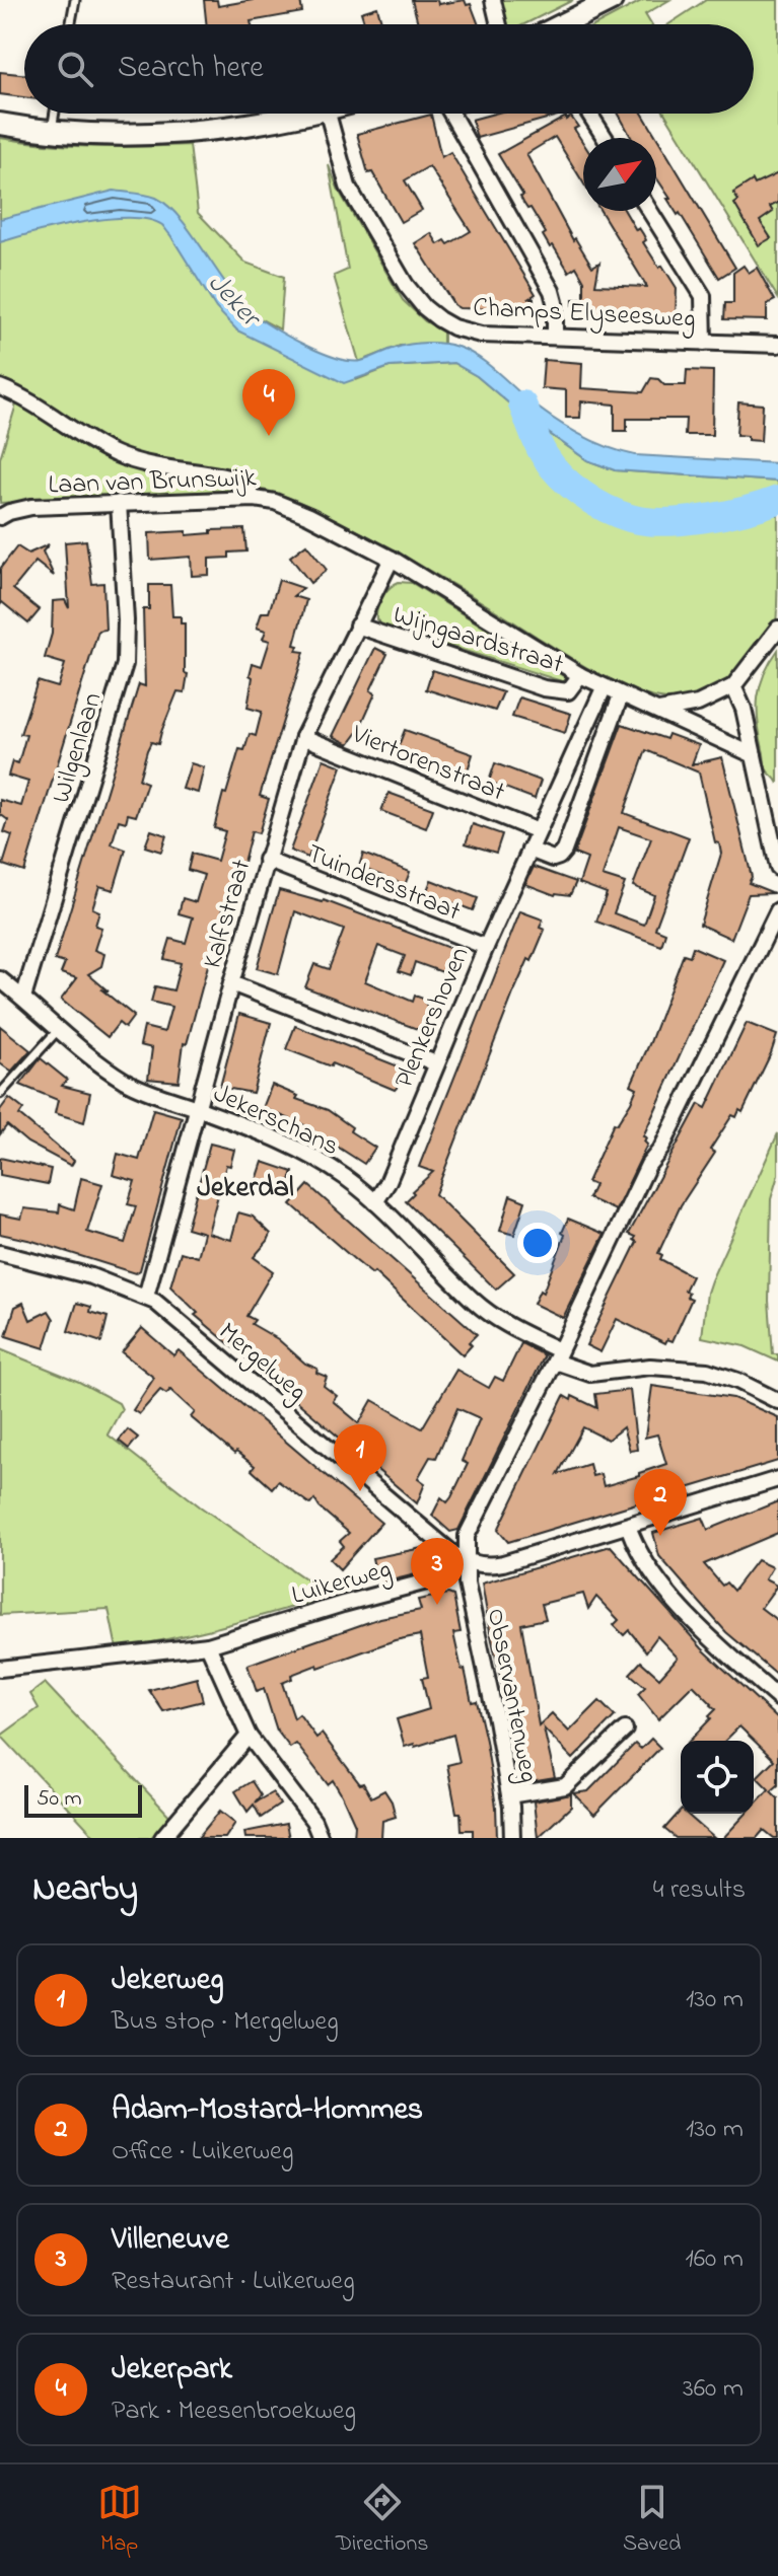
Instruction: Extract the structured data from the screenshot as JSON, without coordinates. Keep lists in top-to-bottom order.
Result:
{
  "streets": {
    "street": [
      "Champs Elyseesweg",
      "Laan van Brunswijk",
      "Wijngaardstraat",
      "Wilgenlaan",
      "Viertorenstraat",
      "Tuindersstraat",
      "Kalfstraat",
      "Plenkershoven",
      "Jekerschans",
      "Mergelweg",
      "Luikerweg",
      "Observantenweg"
    ]
  },
  "crossings": [
    ["Laan van Brunswijk", "Wijngaardstraat"],
    ["Laan van Brunswijk", "Wilgenlaan"],
    ["Laan van Brunswijk", "Kalfstraat"],
    ["Wijngaardstraat", "Kalfstraat"],
    ["Wijngaardstraat", "Plenkershoven"],
    ["Wilgenlaan", "Jekerschans"],
    ["Viertorenstraat", "Kalfstraat"],
    ["Viertorenstraat", "Plenkershoven"],
    ["Tuindersstraat", "Kalfstraat"],
    ["Tuindersstraat", "Plenkershoven"],
    ["Kalfstraat", "Jekerschans"],
    ["Kalfstraat", "Mergelweg"],
    ["Plenkershoven", "Jekerschans"],
    ["Jekerschans", "Observantenweg"],
    ["Mergelweg", "Luikerweg"],
    ["Mergelweg", "Observantenweg"],
    ["Luikerweg", "Observantenweg"]
  ],
  "districts": ["Jekerdal"],
  "water": ["Jeker"],
  "scale_bar": "50 m",
  "north": "top right",
  "page": {
    "search": "Search here",
    "pins": [
      "4",
      "1",
      "2",
      "3"
    ],
    "scale": "50 m",
    "heading": ["Nearby", "4 results"],
    "list": [
      {
        "mark": "1",
        "name": "Jekerweg",
        "note": "Bus stop · Mergelweg",
        "value": "130 m"
      },
      {
        "mark": "2",
        "name": "Adam-Mostard-Hommes",
        "note": "Office · Luikerweg",
        "value": "130 m"
      },
      {
        "mark": "3",
        "name": "Villeneuve",
        "note": "Restaurant · Luikerweg",
        "value": "160 m"
      },
      {
        "mark": "4",
        "name": "Jekerpark",
        "note": "Park · Meesenbroekweg",
        "value": "360 m"
      }
    ],
    "nav": ["Map", "Directions", "Saved"]
  }
}
